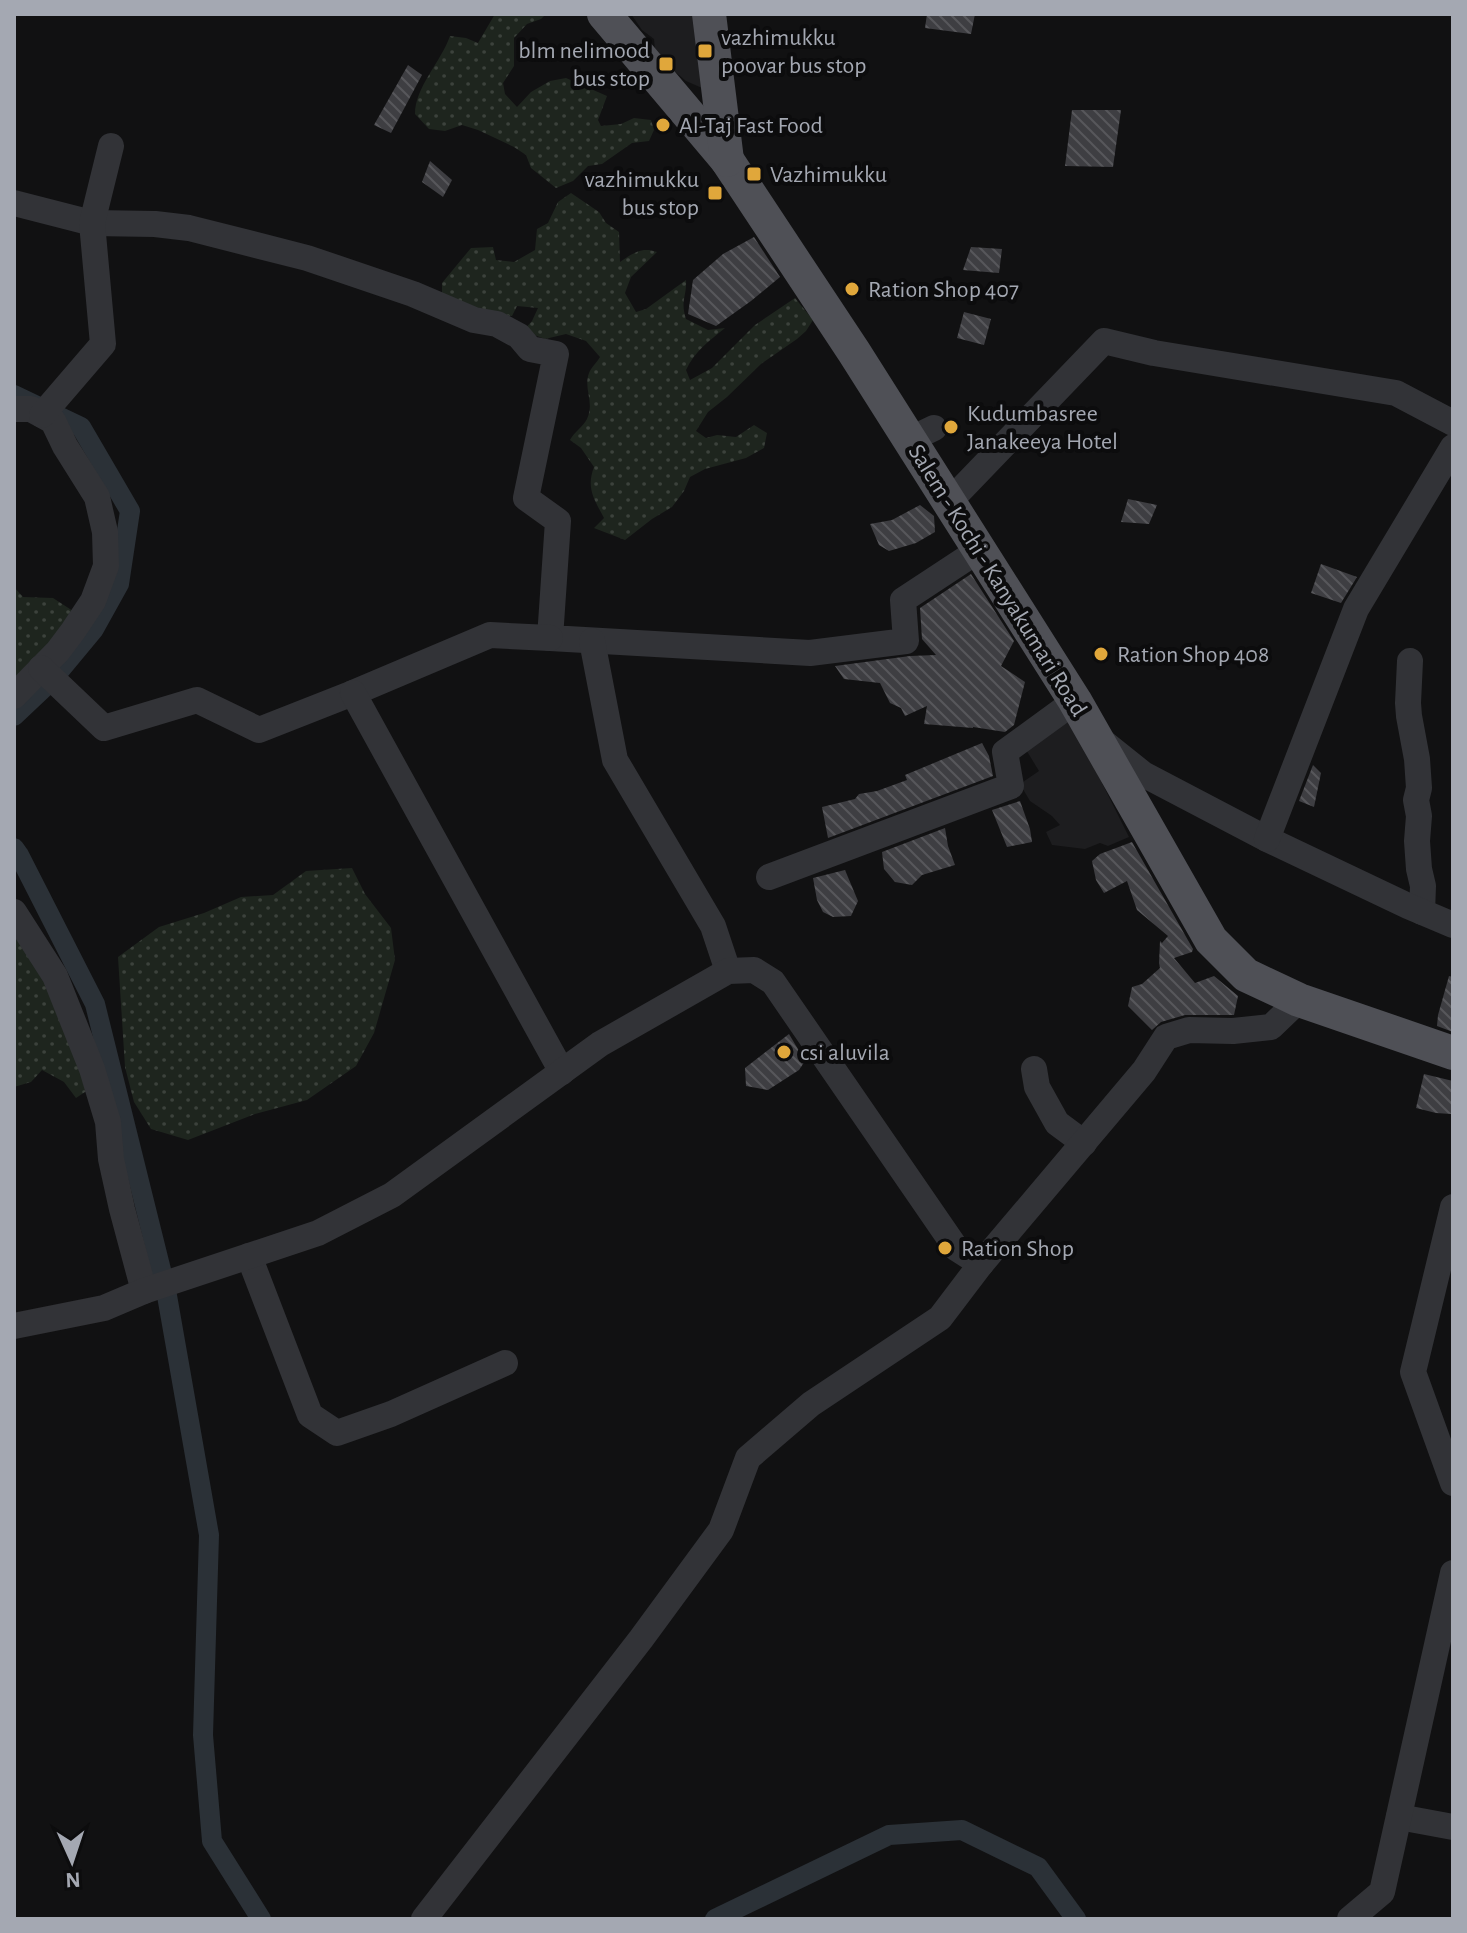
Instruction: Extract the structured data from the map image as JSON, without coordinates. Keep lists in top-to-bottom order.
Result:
{
  "streets": {
    "main road": ["Salem - Kochi - Kanyakumari Road"]
  },
  "places": {
    "transit": [
      "vazhimukku poovar bus stop",
      "blm nelimood bus stop",
      "Vazhimukku",
      "vazhimukku bus stop"
    ],
    "other": [
      "Al-Taj Fast Food",
      "Ration Shop 407",
      "Kudumbasree Janakeeya Hotel",
      "Ration Shop 408",
      "csi aluvila",
      "Ration Shop"
    ]
  },
  "north": "bottom"
}
